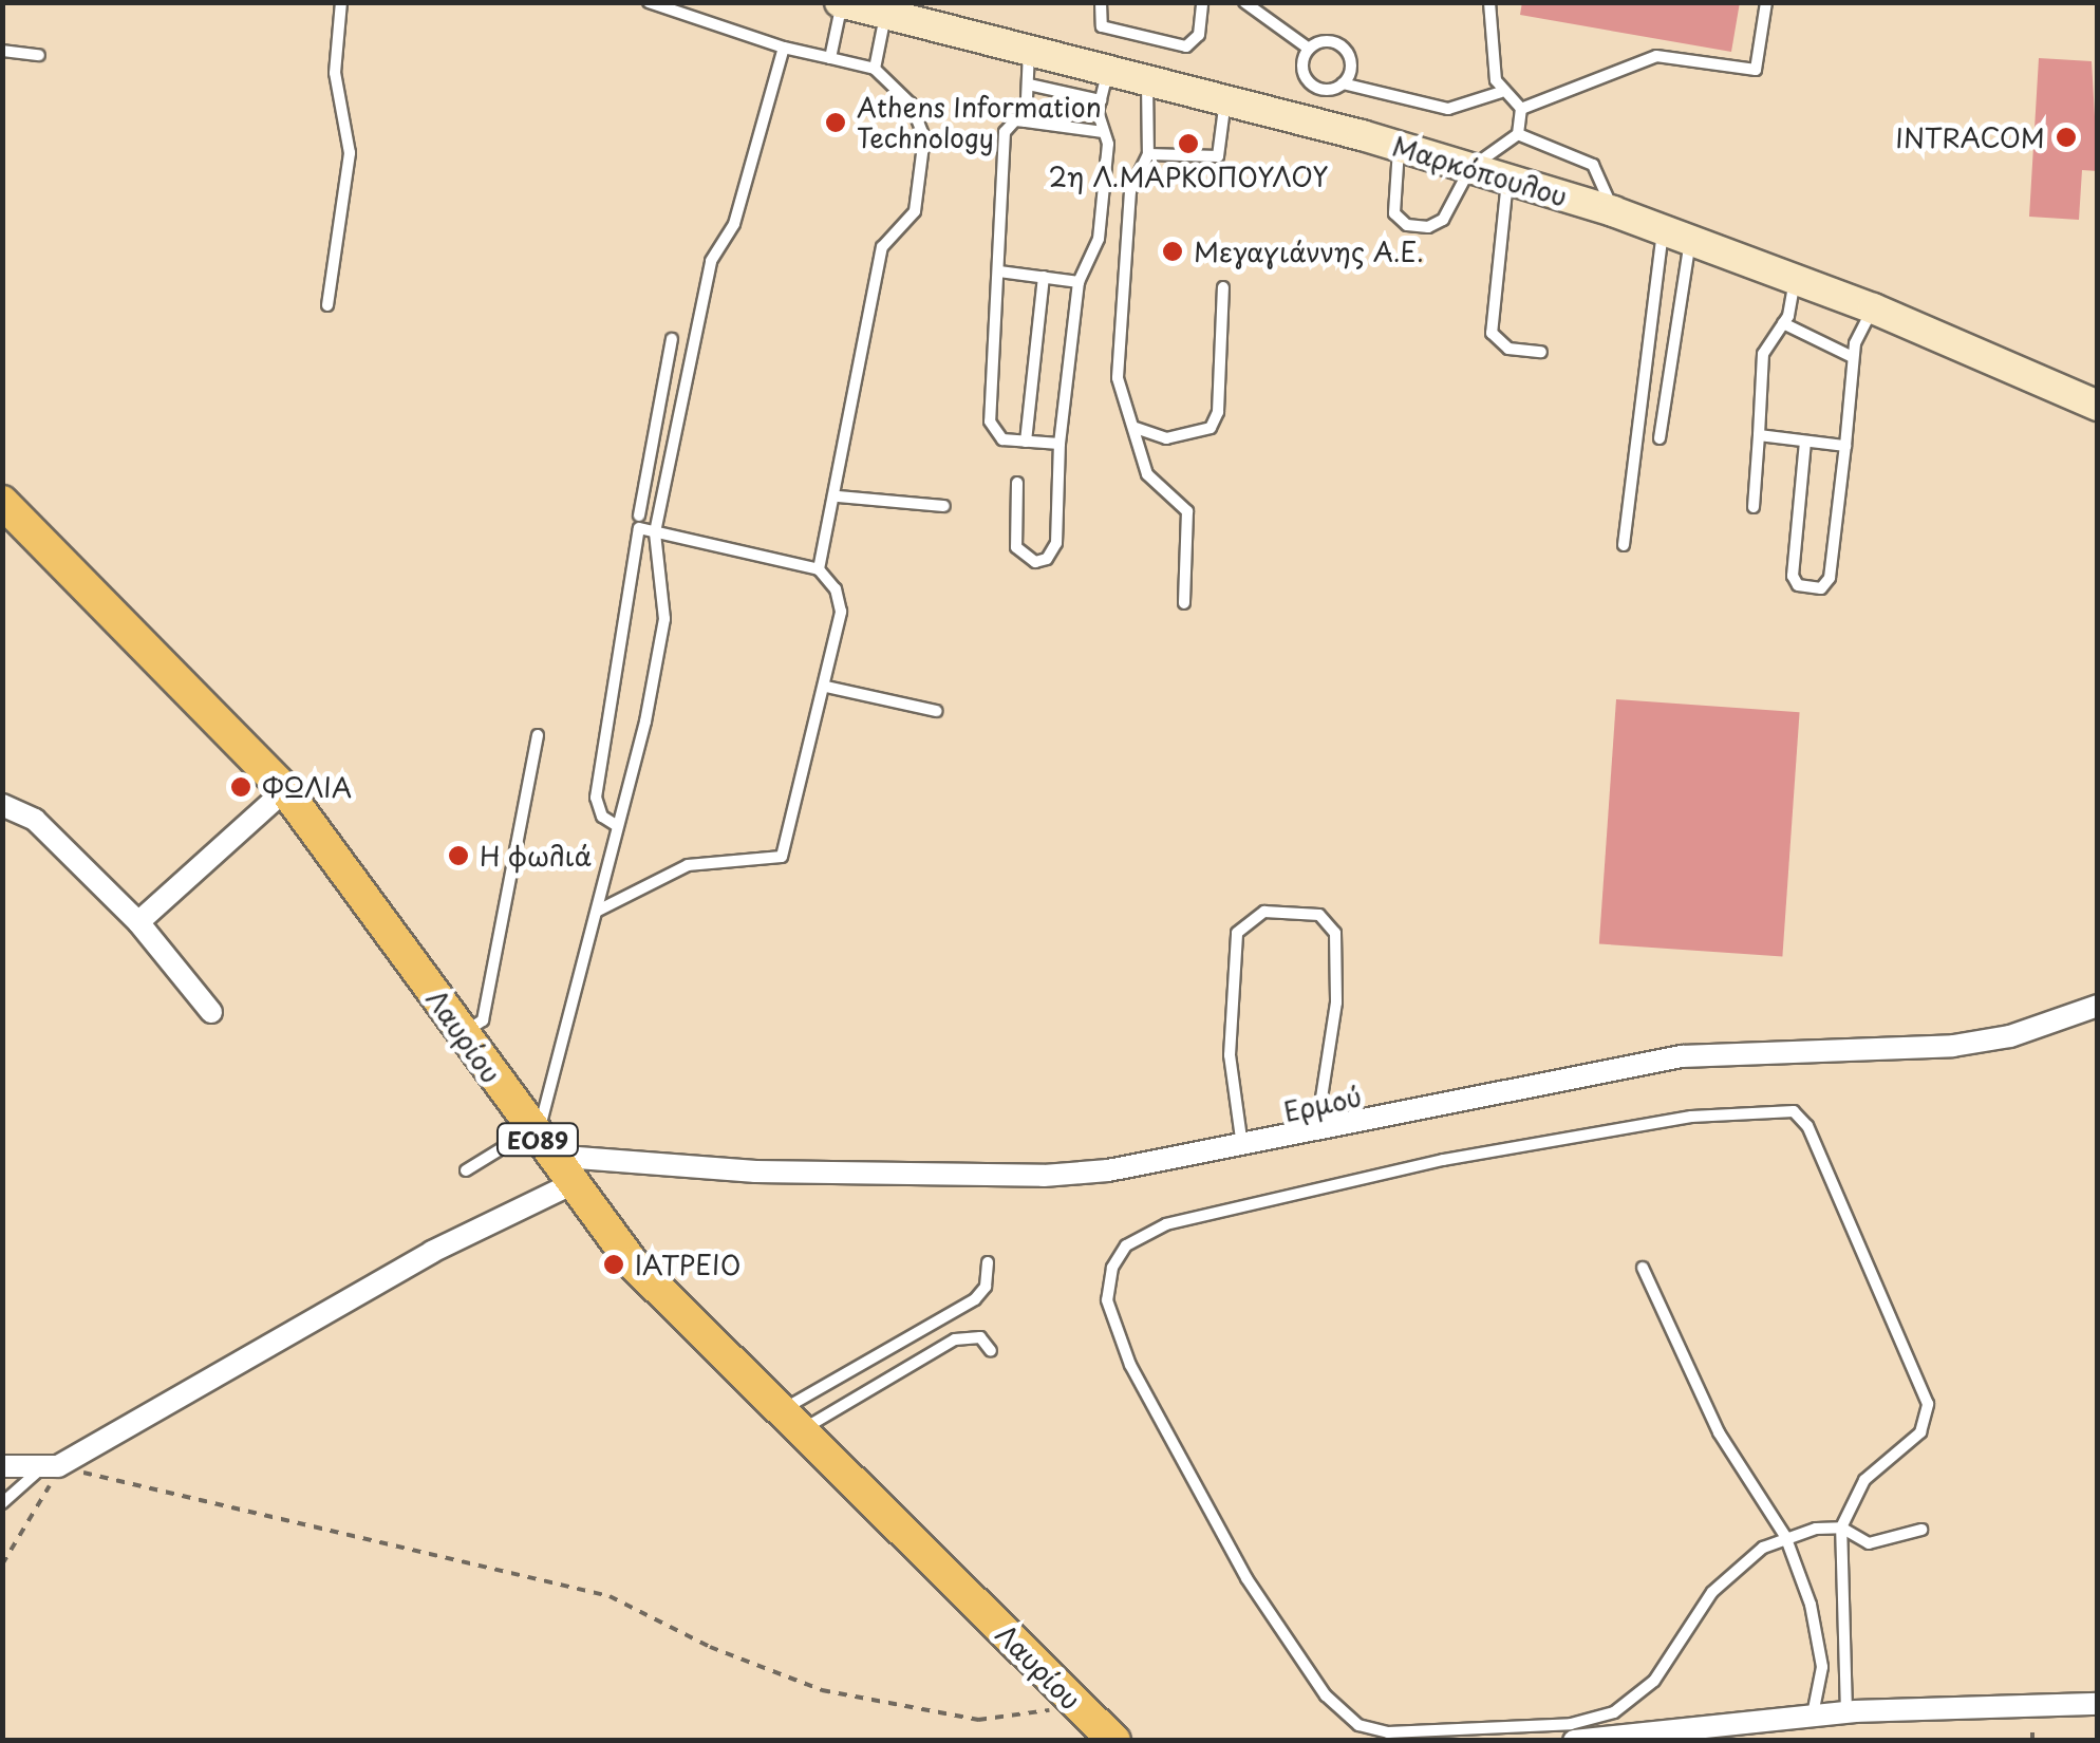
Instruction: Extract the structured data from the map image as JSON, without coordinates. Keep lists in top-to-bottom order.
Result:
{
  "streets": {
    "main road": ["Μαρκόπουλου", "Λαυρίου", "ΕΟ89"],
    "street": ["Ερμού"]
  },
  "crossings": [
    ["Λαυρίου", "Ερμού"]
  ],
  "places": [
    "Athens Information Technology",
    "INTRACOM",
    "2η Λ.ΜΑΡΚΟΠΟΥΛΟΥ",
    "Μεγαγιάννης Α.Ε.",
    "ΦΩΛΙΑ",
    "Η φωλιά",
    "ΙΑΤΡΕΙΟ"
  ]
}
